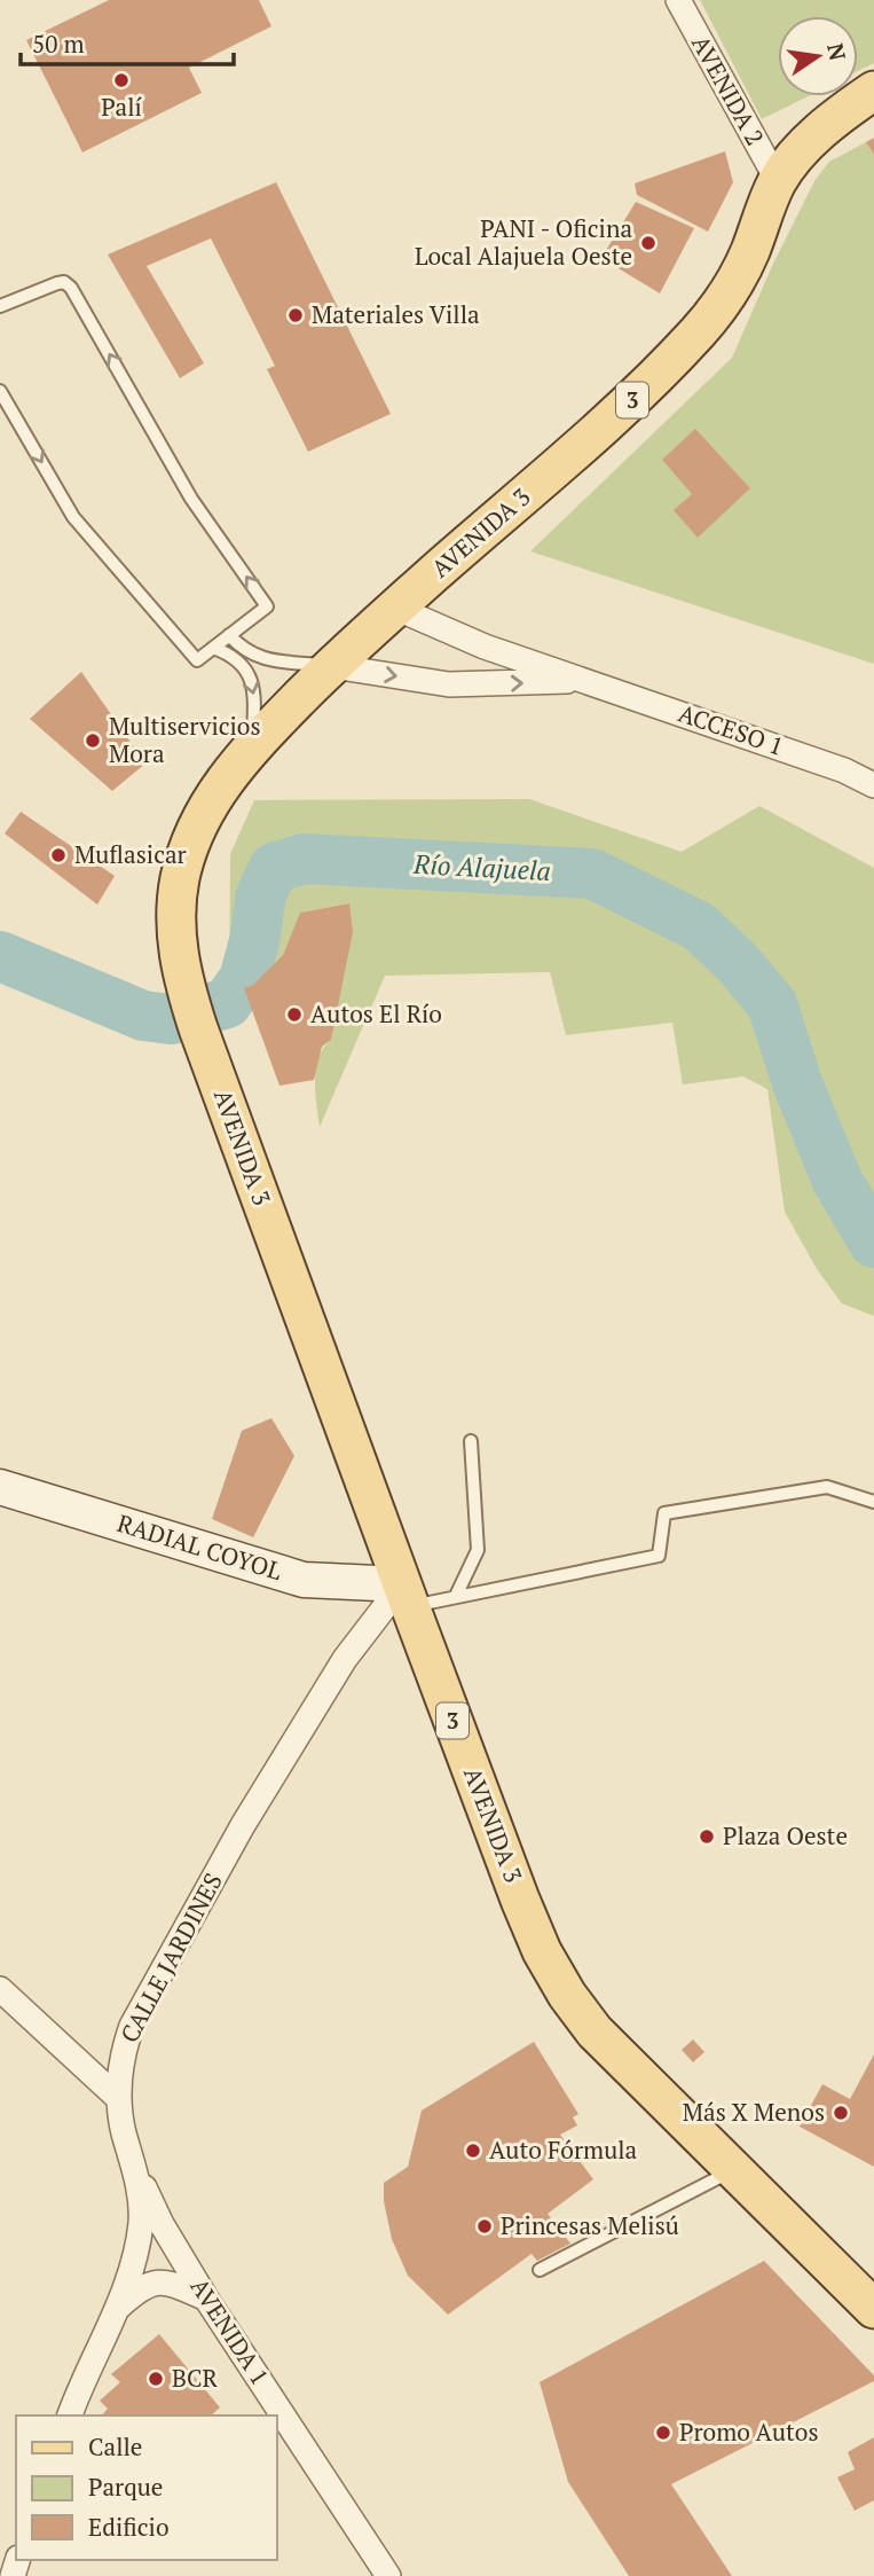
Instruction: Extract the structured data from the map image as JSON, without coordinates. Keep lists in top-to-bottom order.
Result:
{
  "streets": {
    "main road": ["3", "AVENIDA 3"],
    "street": [
      "AVENIDA 2",
      "ACCESO 1",
      "RADIAL COYOL",
      "CALLE JARDINES",
      "AVENIDA 1"
    ]
  },
  "crossings": [
    ["AVENIDA 2", "AVENIDA 3"],
    ["AVENIDA 3", "ACCESO 1"],
    ["AVENIDA 3", "RADIAL COYOL"],
    ["AVENIDA 3", "CALLE JARDINES"],
    ["RADIAL COYOL", "CALLE JARDINES"],
    ["CALLE JARDINES", "AVENIDA 1"]
  ],
  "water": ["Río Alajuela"],
  "places": [
    "Palí",
    "PANI - Oficina Local Alajuela Oeste",
    "Materiales Villa",
    "Multiservicios Mora",
    "Muflasicar",
    "Autos El Río",
    "Plaza Oeste",
    "Más X Menos",
    "Auto Fórmula",
    "Princesas Melisú",
    "BCR",
    "Promo Autos"
  ],
  "legend": ["Calle", "Parque", "Edificio"],
  "scale_bar": "50 m",
  "north": "right"
}
